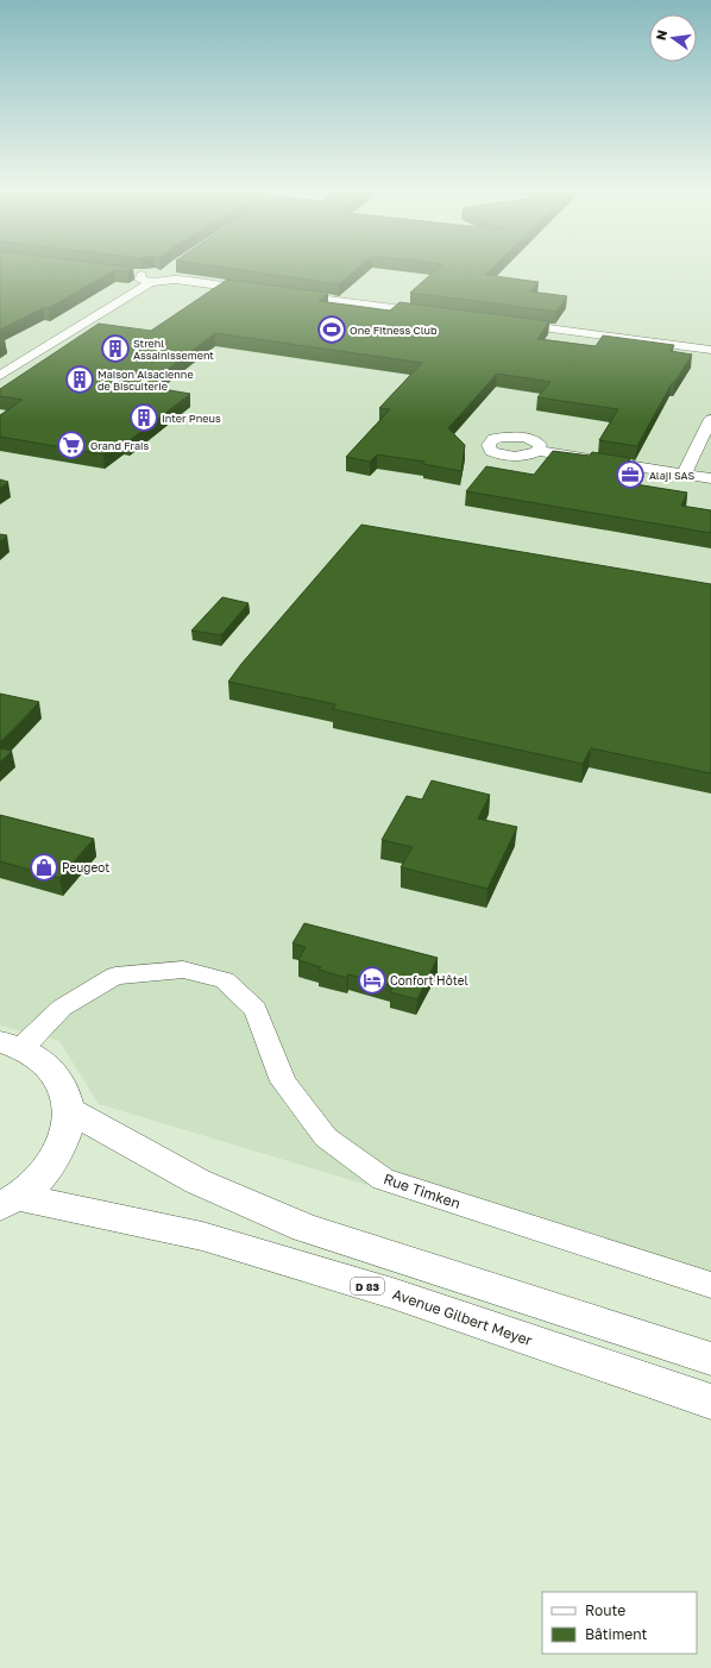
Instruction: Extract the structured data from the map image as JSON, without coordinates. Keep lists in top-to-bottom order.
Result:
{
  "streets": {
    "main road": ["D 83", "Avenue Gilbert Meyer"],
    "street": ["Rue Timken"]
  },
  "crossings": [
    ["Rue Timken", "Avenue Gilbert Meyer"]
  ],
  "places": {
    "sports": ["One Fitness Club"],
    "building": ["Strehl Assainissement", "Maison Alsacienne de Biscuiterie", "Inter Pneus"],
    "supermarket": ["Grand Frais"],
    "office": ["Alaji SAS"],
    "shop": ["Peugeot"],
    "hotel": ["Confort Hôtel"]
  },
  "legend": ["Route", "Bâtiment"],
  "north": "left"
}
